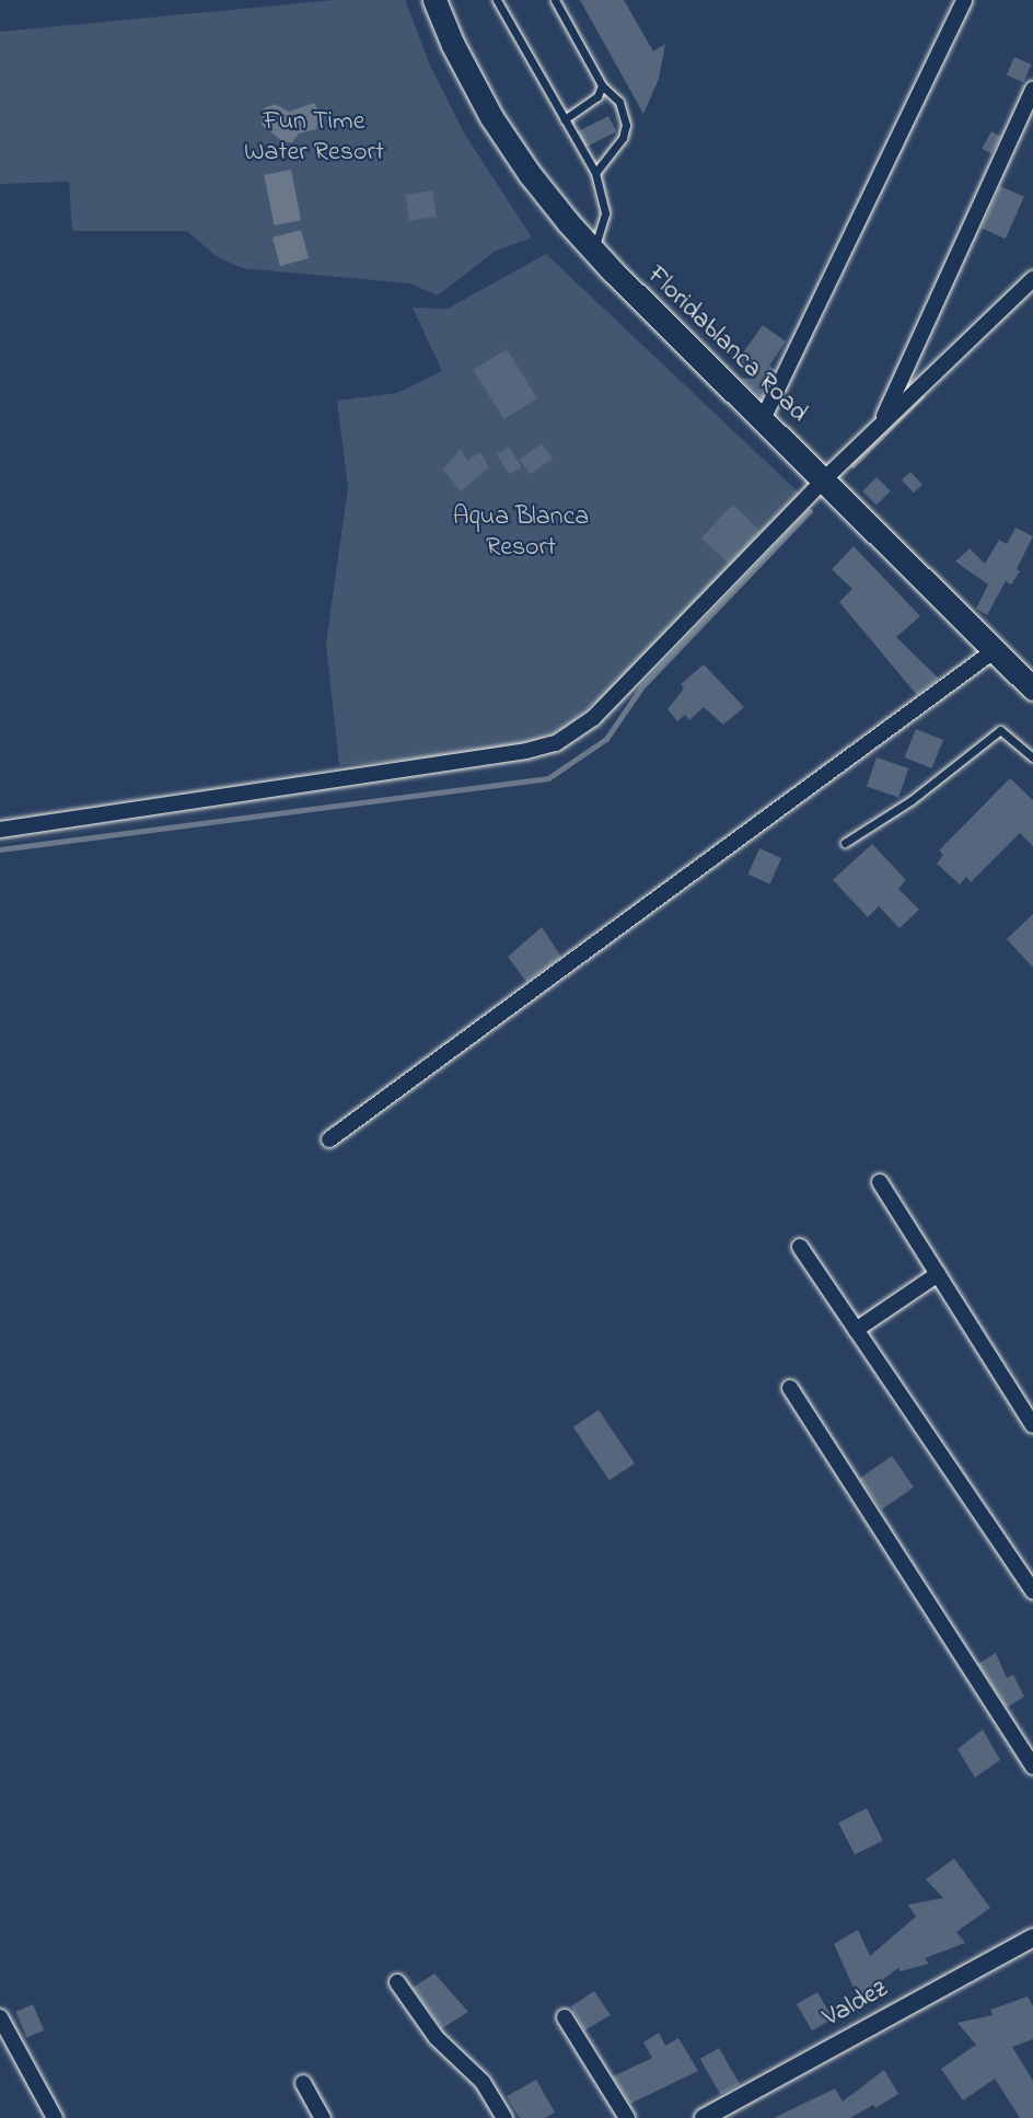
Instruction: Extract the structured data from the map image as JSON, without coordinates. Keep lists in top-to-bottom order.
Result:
{
  "streets": {
    "main road": ["Floridablanca Road"],
    "street": ["Valdez"]
  },
  "parks": ["Fun Time Water Resort", "Aqua Blanca Resort"]
}
